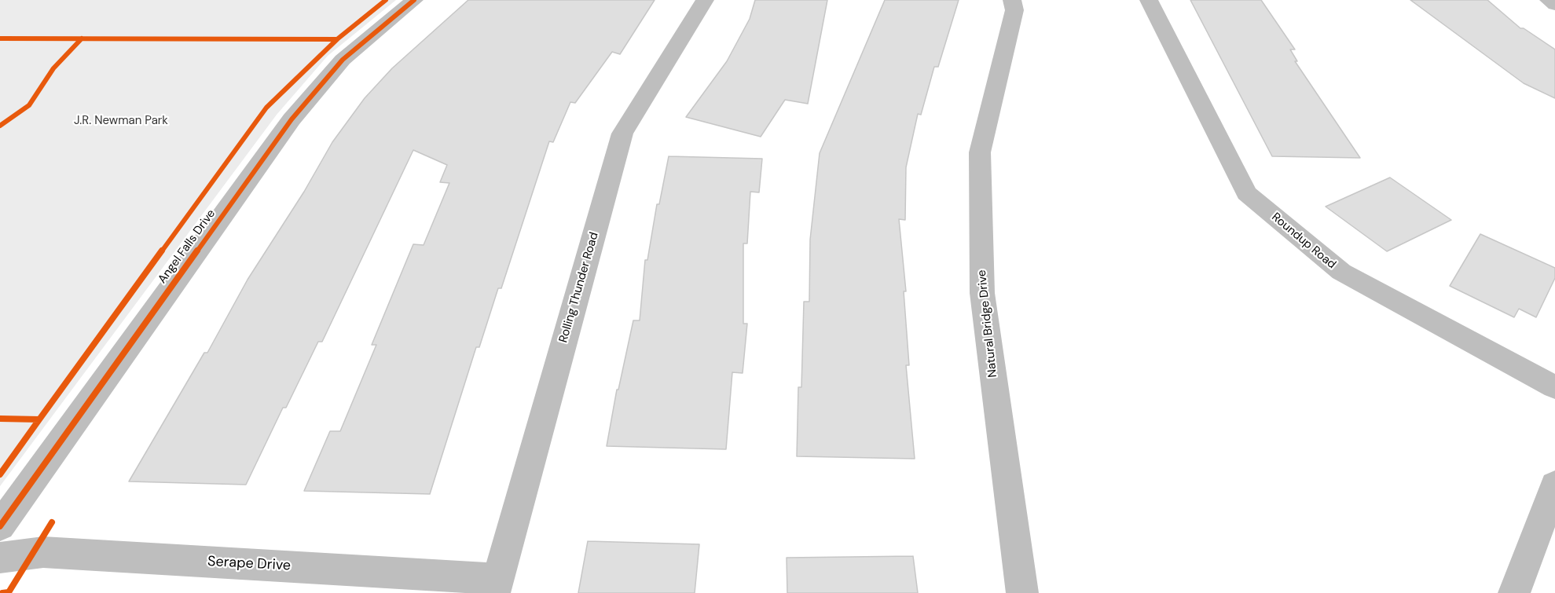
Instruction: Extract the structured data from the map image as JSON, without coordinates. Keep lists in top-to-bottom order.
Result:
{
  "streets": {
    "street": [
      "Roundup Road",
      "Angel Falls Drive",
      "Rolling Thunder Road",
      "Natural Bridge Drive",
      "Serape Drive"
    ]
  },
  "crossings": [
    ["Rolling Thunder Road", "Serape Drive"]
  ],
  "parks": ["J.R. Newman Park"]
}
